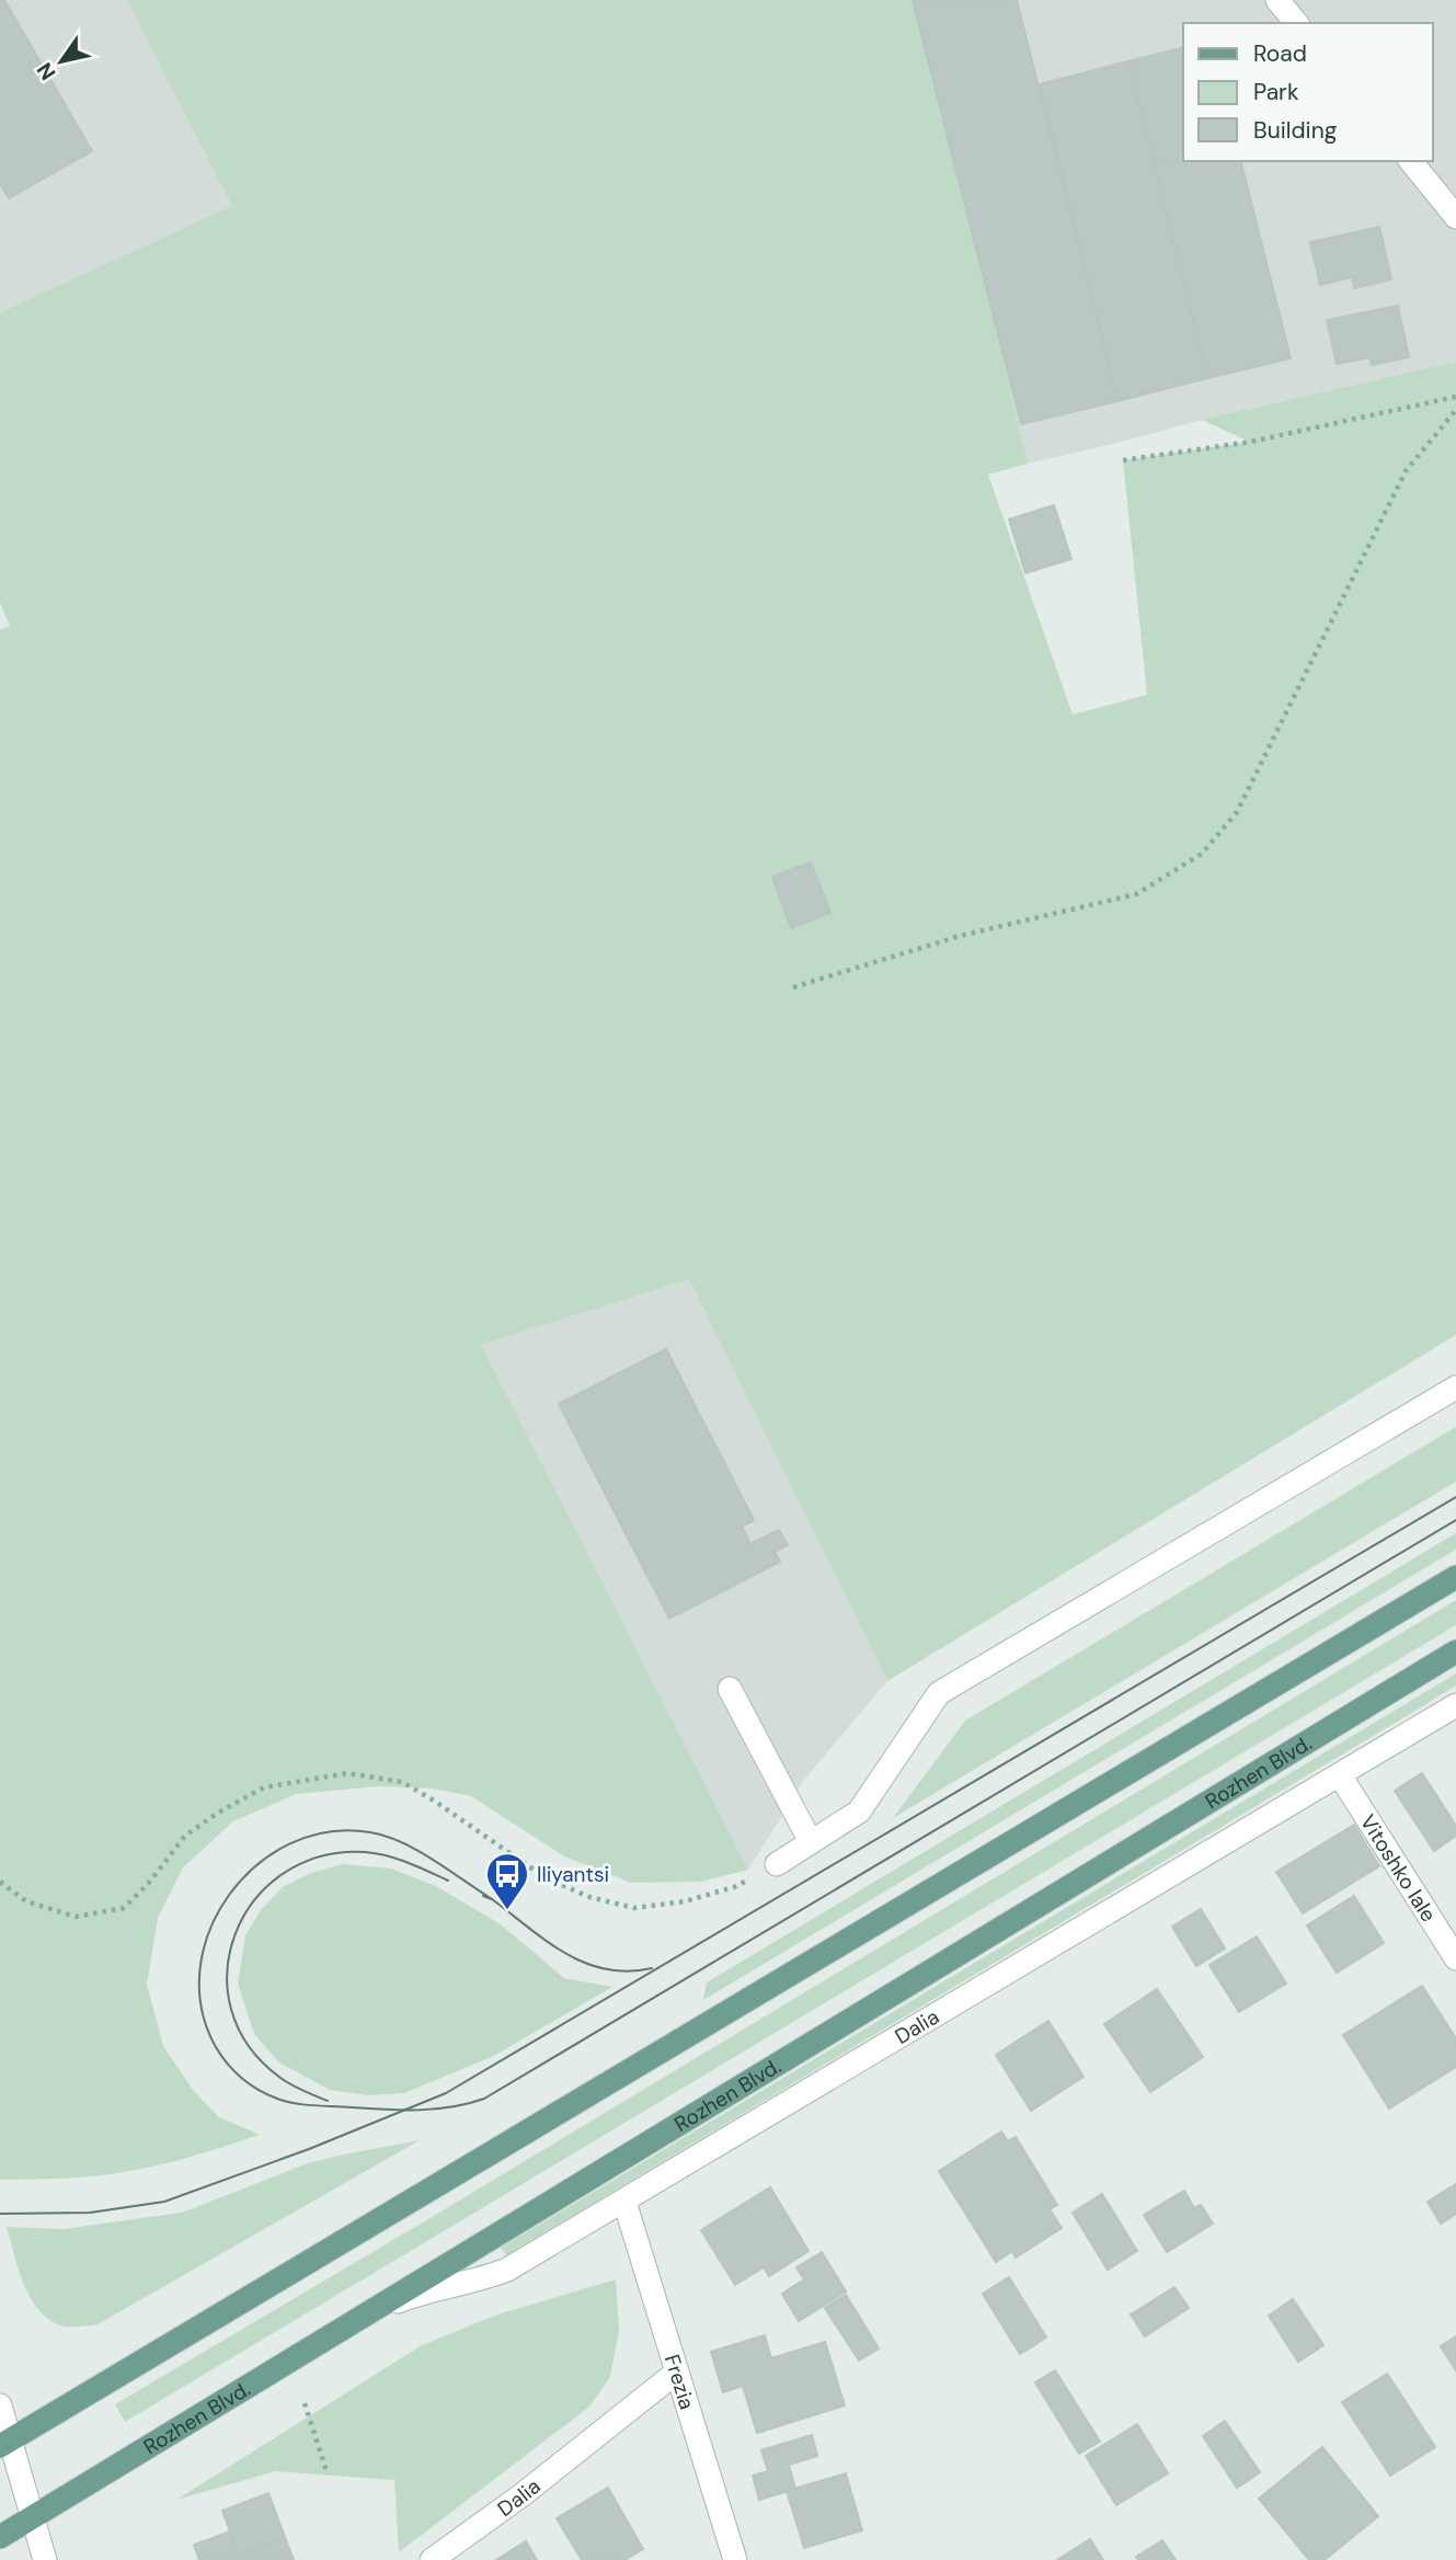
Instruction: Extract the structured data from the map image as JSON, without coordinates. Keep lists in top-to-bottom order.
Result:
{
  "streets": {
    "main road": ["Rozhen Blvd."],
    "street": ["Vitoshko lale", "Dalia", "Frezia"]
  },
  "crossings": [
    ["Rozhen Blvd.", "Dalia"],
    ["Vitoshko lale", "Dalia"],
    ["Dalia", "Frezia"]
  ],
  "places": {
    "bus stop": ["Iliyantsi"]
  },
  "legend": ["Road", "Park", "Building"],
  "north": "bottom left"
}
